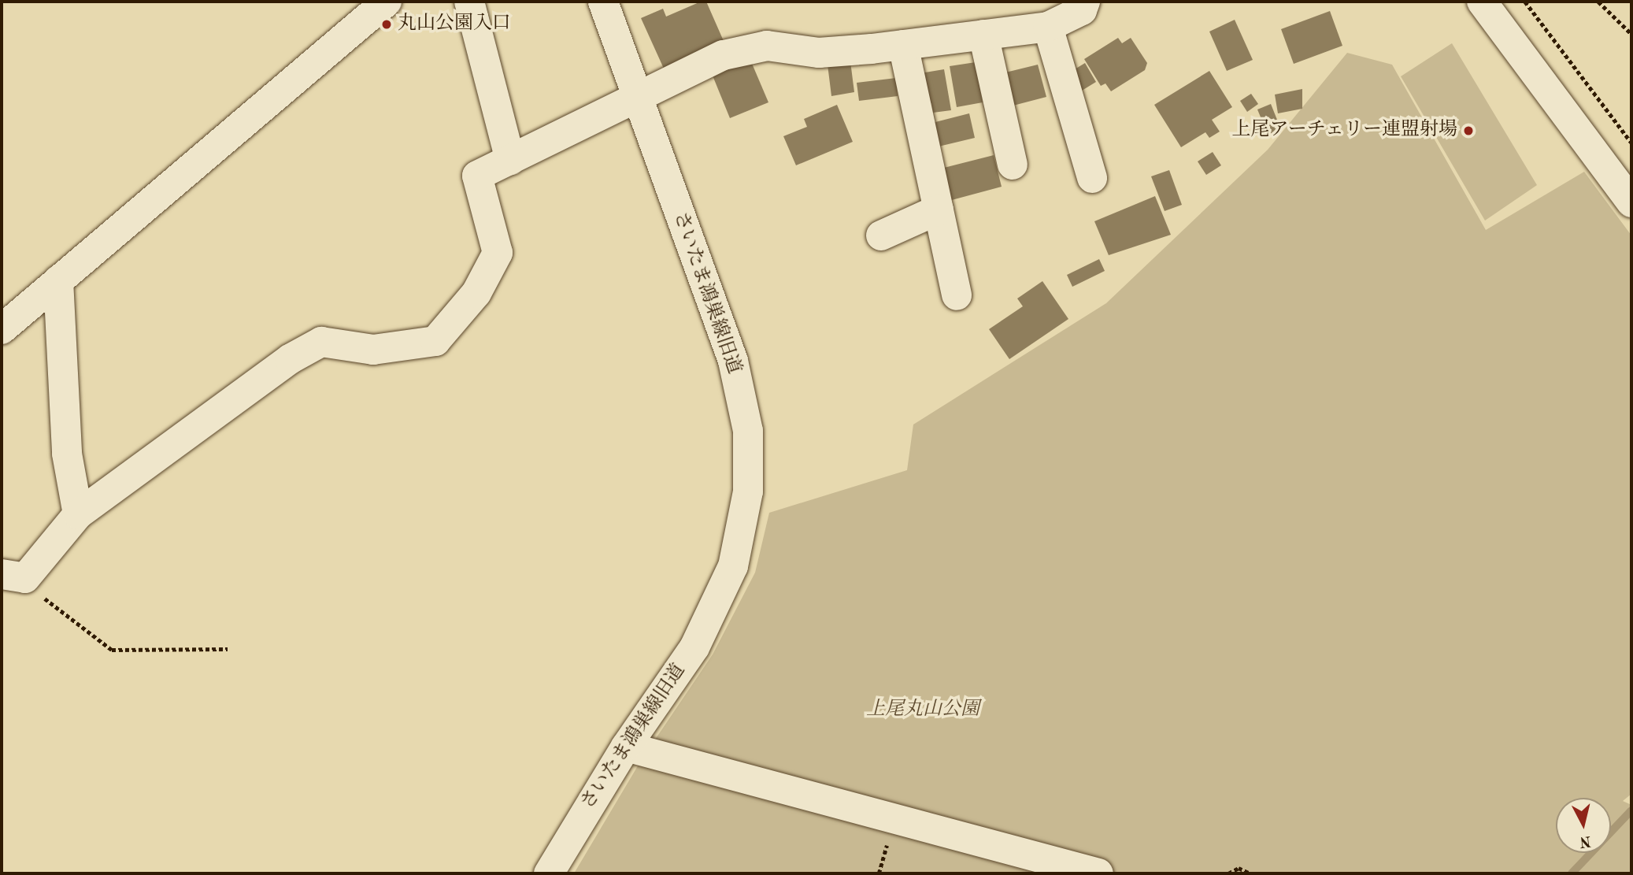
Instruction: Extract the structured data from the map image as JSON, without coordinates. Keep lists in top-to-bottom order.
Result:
{
  "streets": {
    "street": ["さいたま鴻巣線旧道"]
  },
  "parks": ["上尾丸山公園"],
  "places": ["丸山公園入口", "上尾アーチェリー連盟射場"],
  "north": "bottom"
}
